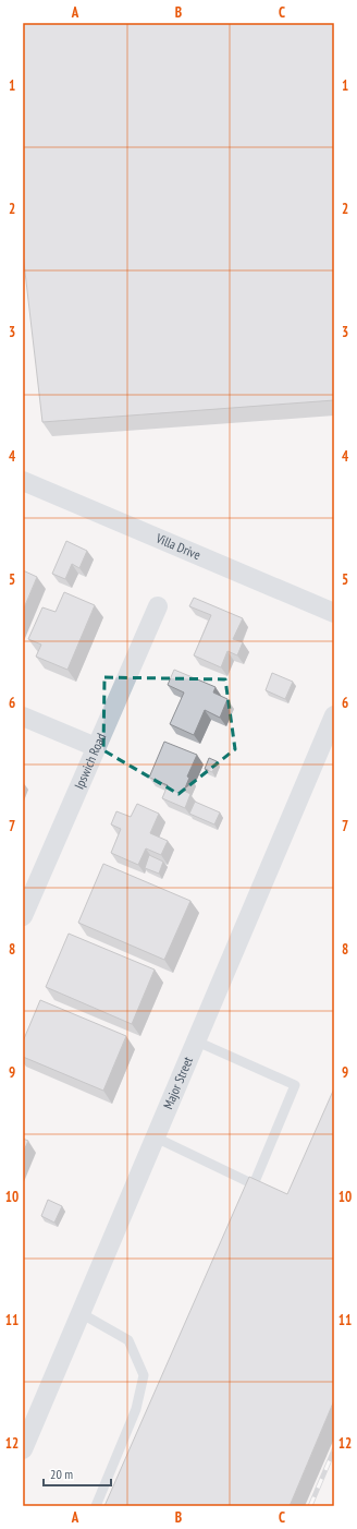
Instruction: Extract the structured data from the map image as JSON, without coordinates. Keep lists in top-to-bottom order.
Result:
{
  "streets": {
    "street": ["Villa Drive", "Ipswich Road", "Major Street"]
  },
  "scale_bar": "20 m",
  "grid": {
    "columns": ["A", "B", "C"],
    "rows": [
      "1",
      "2",
      "3",
      "4",
      "5",
      "6",
      "7",
      "8",
      "9",
      "10",
      "11",
      "12"
    ]
  }
}
